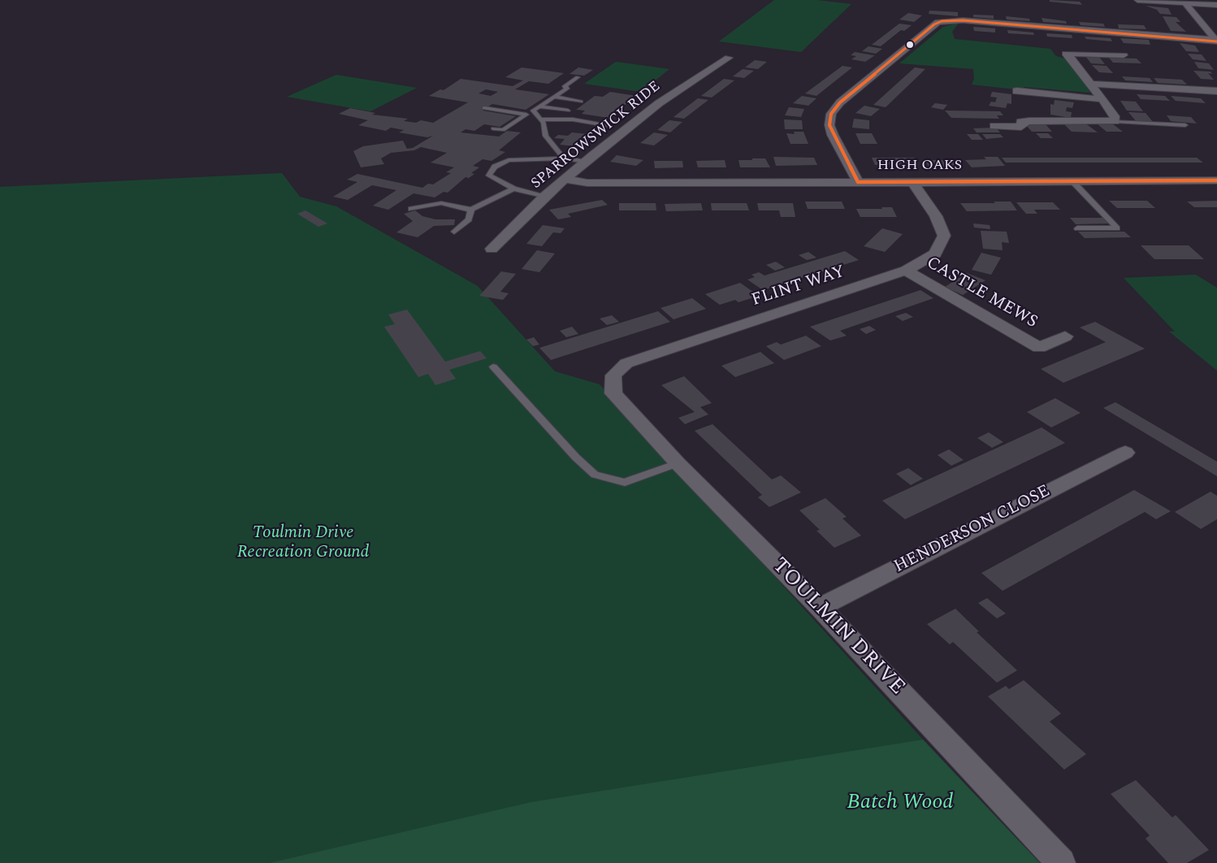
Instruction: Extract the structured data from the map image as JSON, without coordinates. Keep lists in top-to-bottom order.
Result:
{
  "streets": {
    "street": [
      "SPARROWSWICK RIDE",
      "HIGH OAKS",
      "FLINT WAY",
      "CASTLE MEWS",
      "HENDERSON CLOSE",
      "TOULMIN DRIVE"
    ]
  },
  "crossings": [
    ["SPARROWSWICK RIDE", "HIGH OAKS"],
    ["HIGH OAKS", "FLINT WAY"],
    ["FLINT WAY", "CASTLE MEWS"],
    ["FLINT WAY", "TOULMIN DRIVE"],
    ["HENDERSON CLOSE", "TOULMIN DRIVE"]
  ],
  "parks": ["Toulmin Drive Recreation Ground", "Batch Wood"]
}
